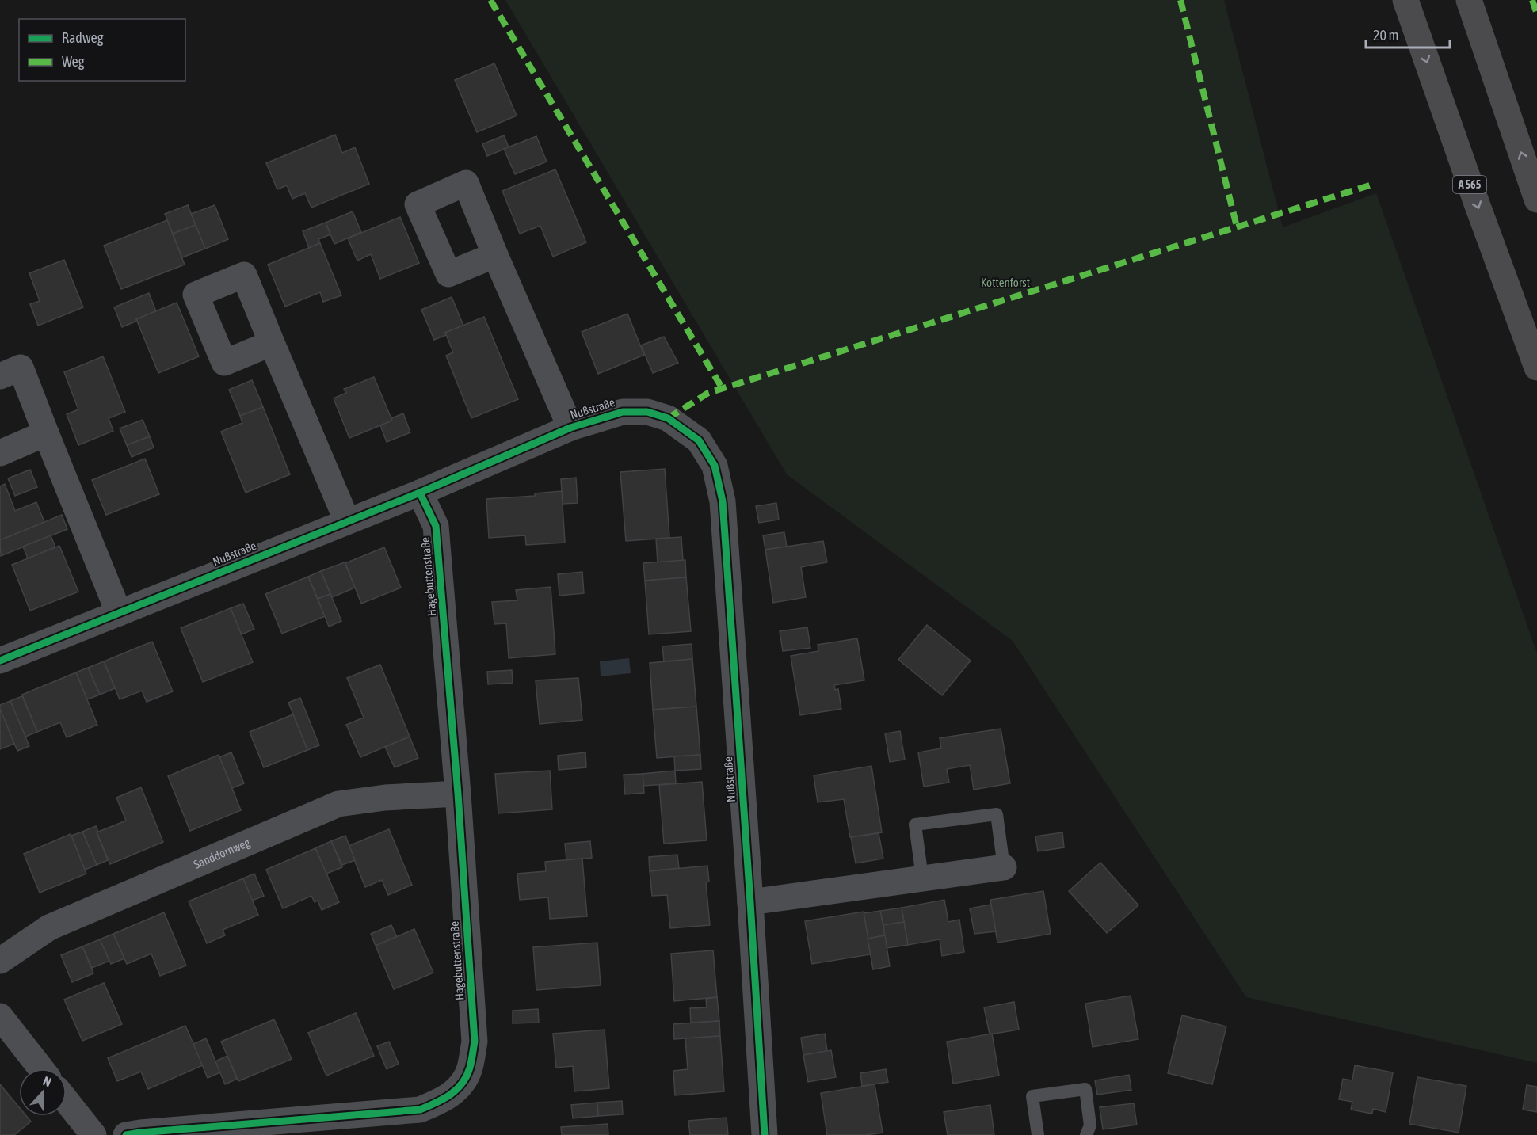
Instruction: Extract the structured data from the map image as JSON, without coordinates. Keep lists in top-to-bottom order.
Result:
{
  "streets": {
    "highway": ["A 565"],
    "street": ["Nußstraße", "Hagebuttenstraße", "Sanddornweg"]
  },
  "crossings": [
    ["Nußstraße", "Hagebuttenstraße"],
    ["Hagebuttenstraße", "Sanddornweg"]
  ],
  "parks": ["Kottenforst"],
  "legend": ["Radweg", "Weg"],
  "scale_bar": "20 m",
  "north": "top"
}
